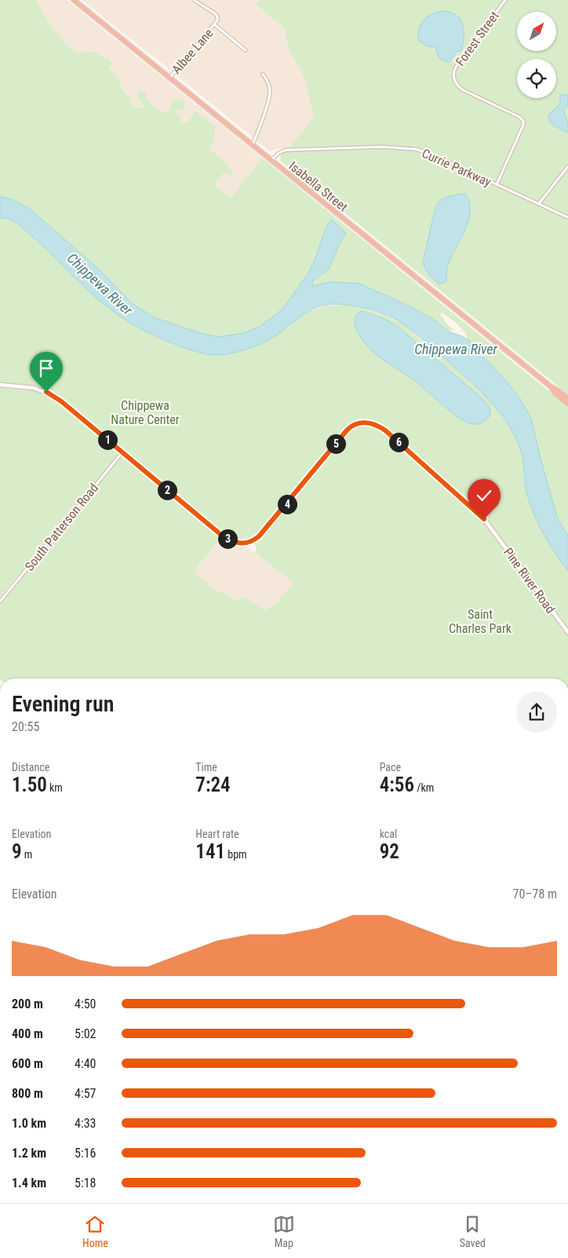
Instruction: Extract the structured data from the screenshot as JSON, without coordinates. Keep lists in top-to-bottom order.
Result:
{
  "streets": {
    "highway": ["Isabella Street"],
    "street": [
      "Forest Street",
      "Albee Lane",
      "Currie Parkway",
      "South Patterson Road",
      "Pine River Road"
    ]
  },
  "crossings": [
    ["Forest Street", "Currie Parkway"],
    ["Albee Lane", "Isabella Street"],
    ["Currie Parkway", "Isabella Street"],
    ["South Patterson Road", "Pine River Road"]
  ],
  "water": ["Chippewa River"],
  "parks": ["Chippewa Nature Center", "Saint Charles Park"],
  "north": "top right",
  "page": {
    "pins": [
      "1",
      "6",
      "5",
      "2",
      "4",
      "3"
    ],
    "heading": ["Evening run", "20:55"],
    "stats": [
      ["Distance", "1.50 km"],
      ["Time", "7:24"],
      ["Pace", "4:56 /km"],
      ["Elevation", "9 m"],
      ["Heart rate", "141 bpm"],
      ["kcal", "92"]
    ],
    "chart": ["Elevation", "70–78 m"],
    "list": [
      {
        "name": "200 m",
        "note": "4:50"
      },
      {
        "name": "400 m",
        "note": "5:02"
      },
      {
        "name": "600 m",
        "note": "4:40"
      },
      {
        "name": "800 m",
        "note": "4:57"
      },
      {
        "name": "1.0 km",
        "note": "4:33"
      },
      {
        "name": "1.2 km",
        "note": "5:16"
      },
      {
        "name": "1.4 km",
        "note": "5:18"
      }
    ],
    "tabs": ["Home", "Map", "Saved"]
  }
}
